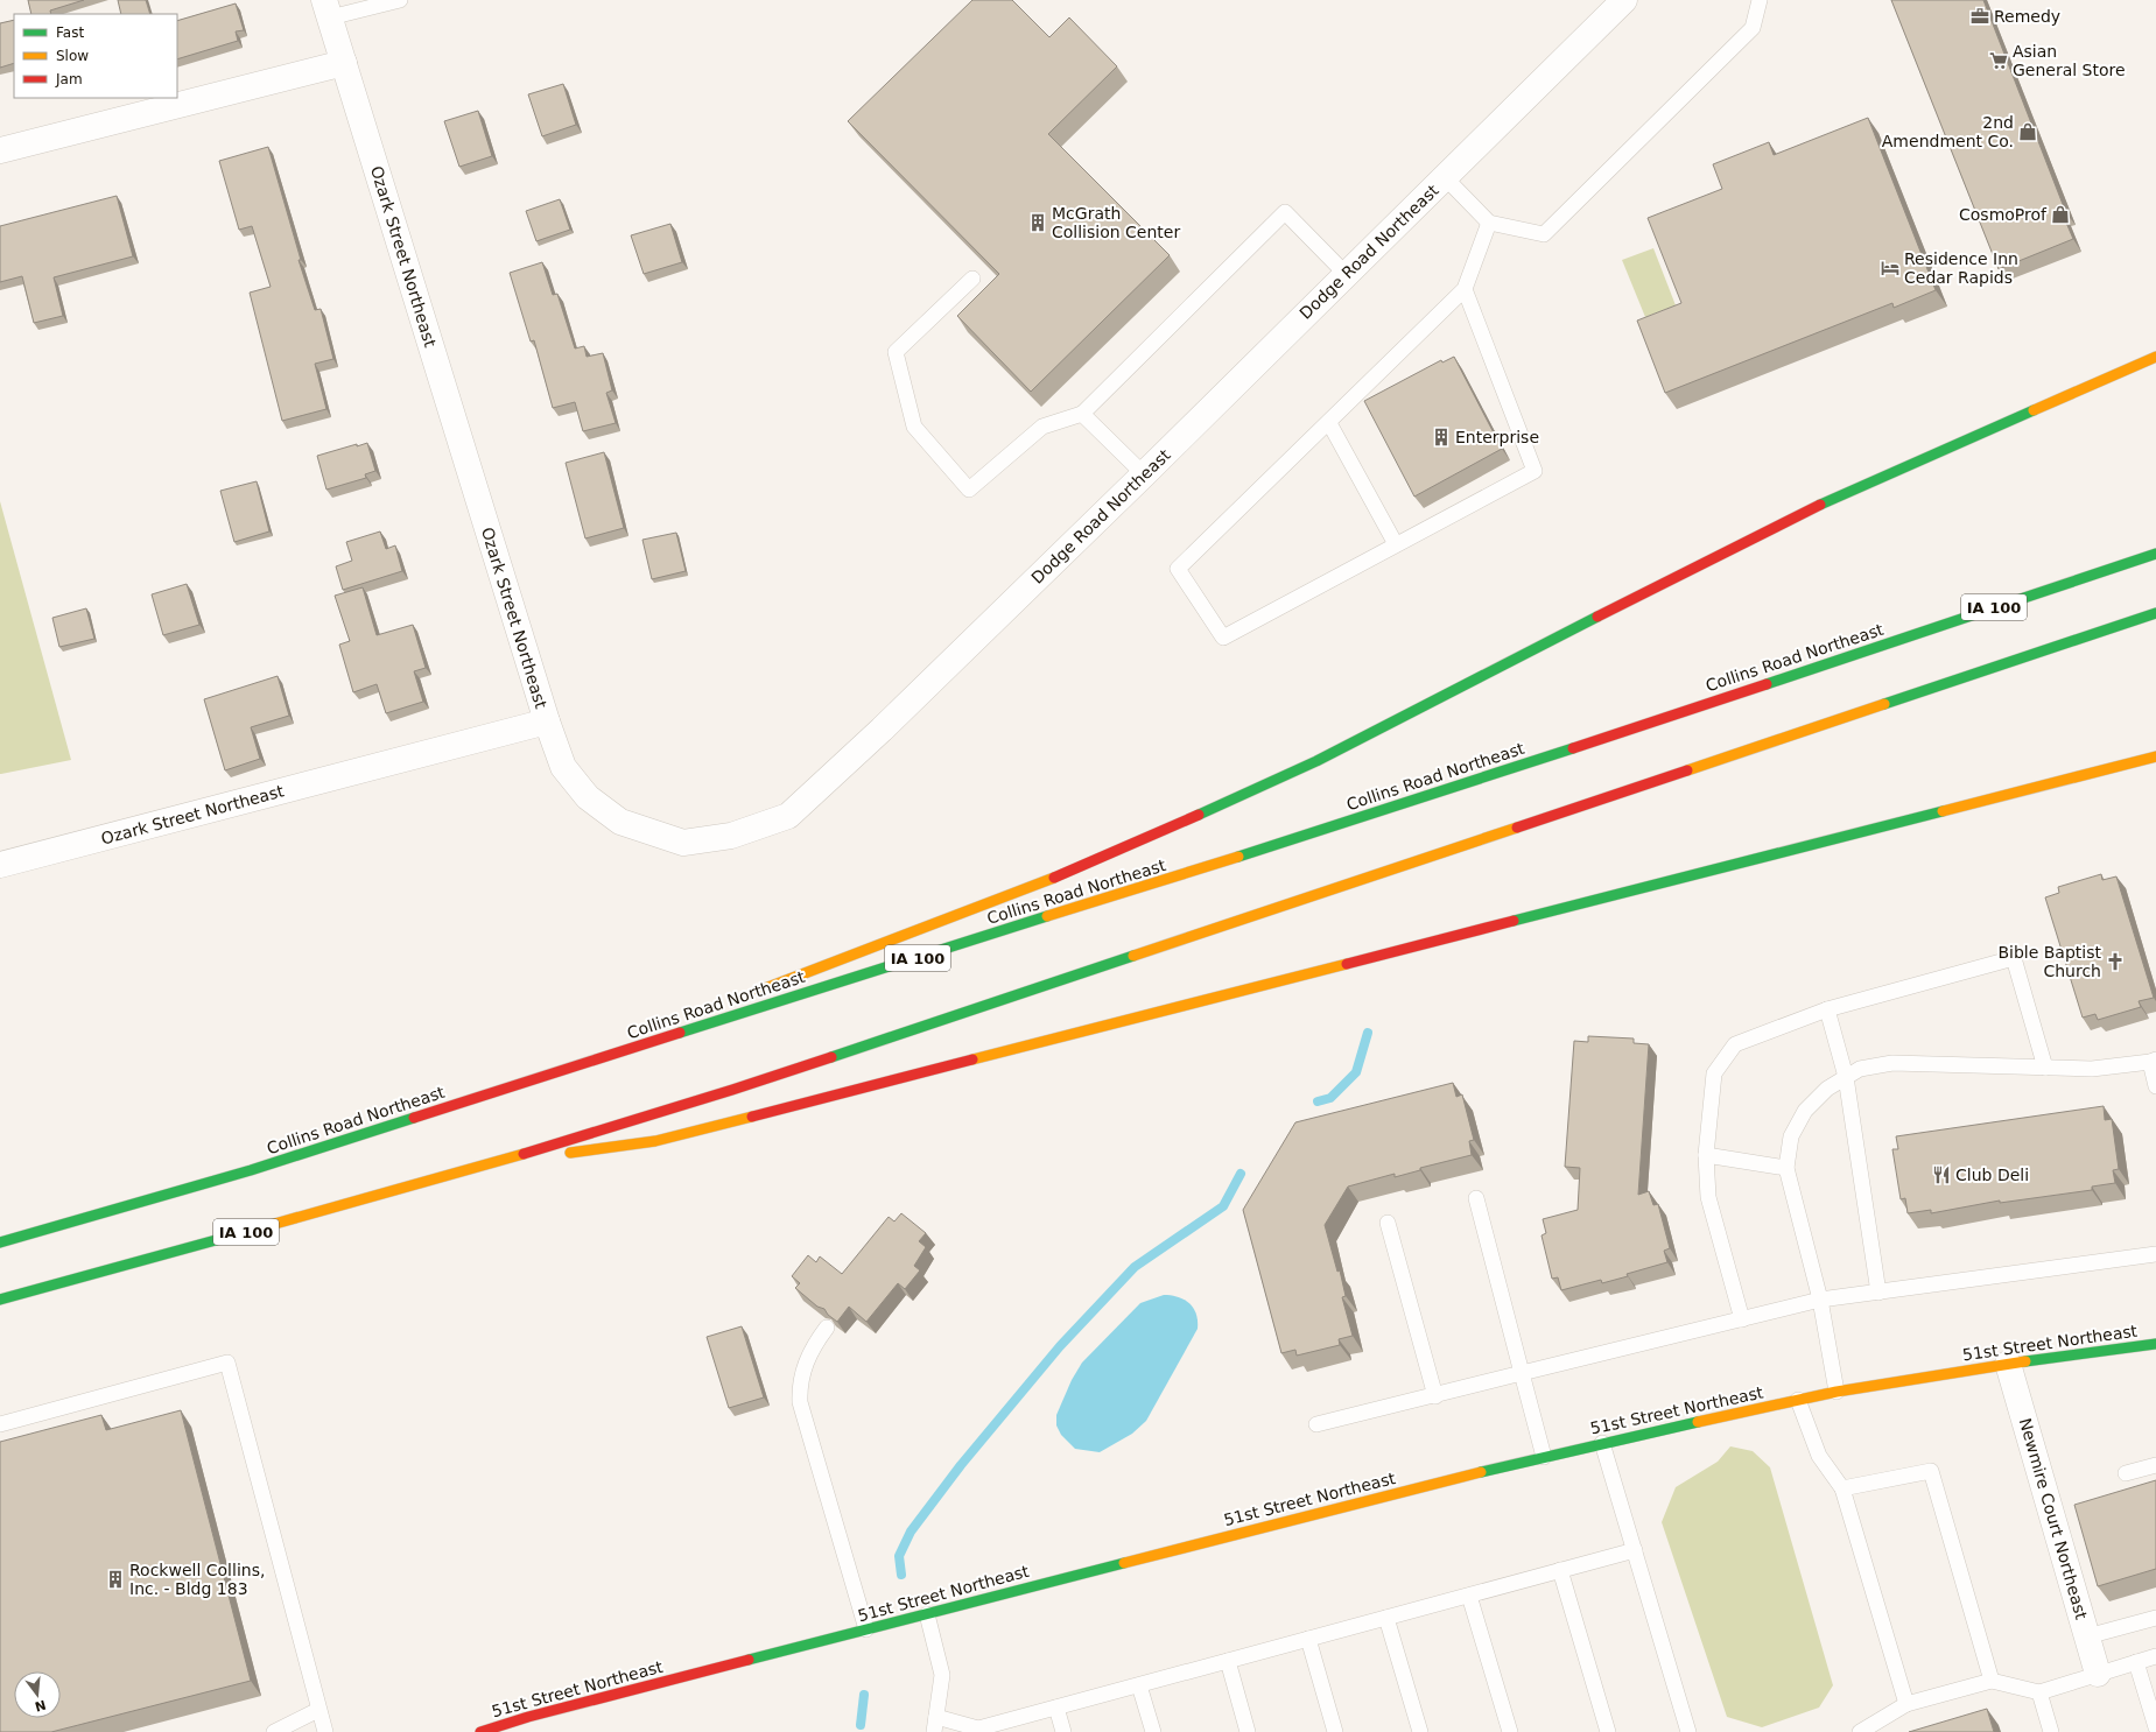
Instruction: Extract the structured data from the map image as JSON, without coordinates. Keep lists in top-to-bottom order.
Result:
{
  "streets": {
    "main road": ["IA 100", "Collins Road Northeast", "51st Street Northeast"],
    "street": ["Dodge Road Northeast", "Ozark Street Northeast", "Newmire Court Northeast"]
  },
  "crossings": [
    ["Dodge Road Northeast", "Ozark Street Northeast"],
    ["51st Street Northeast", "Newmire Court Northeast"]
  ],
  "places": {
    "office": ["Remedy"],
    "supermarket": ["Asian General Store"],
    "shop": ["2nd Amendment Co.", "CosmoProf"],
    "building": ["McGrath Collision Center", "Enterprise", "Rockwell Collins, Inc. - Bldg 183"],
    "hotel": ["Residence Inn Cedar Rapids"],
    "church": ["Bible Baptist Church"],
    "restaurant": ["Club Deli"]
  },
  "legend": ["Fast", "Slow", "Jam"],
  "north": "bottom"
}
